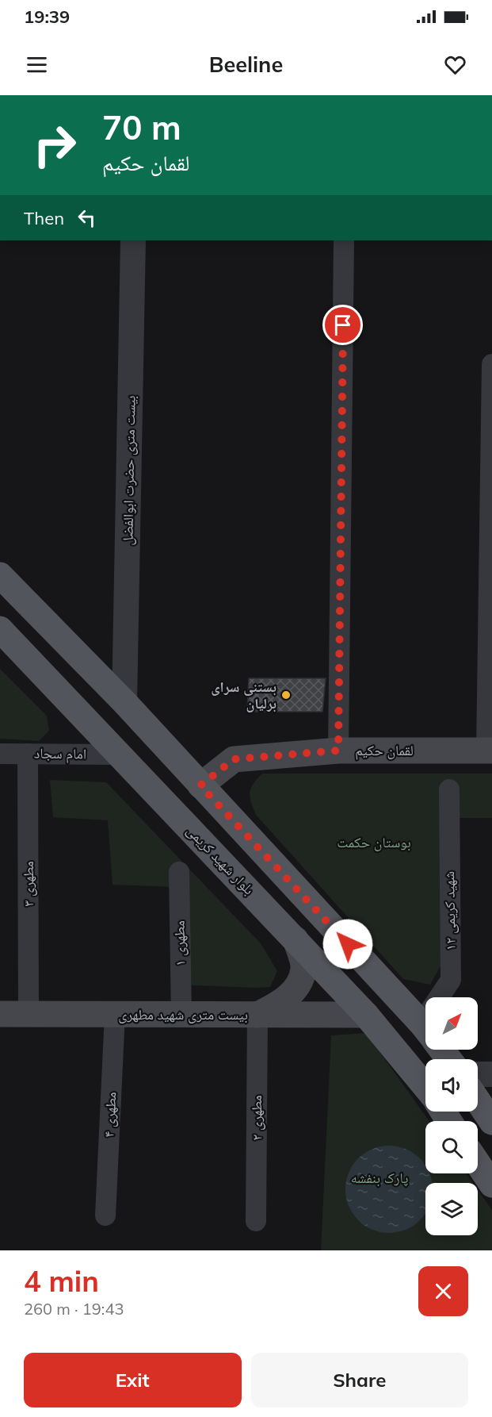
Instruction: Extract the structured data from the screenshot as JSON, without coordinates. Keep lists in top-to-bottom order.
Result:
{
  "streets": {
    "main road": ["لقمان حکیم", "بلوار شهید کریمی", "بیست متری شهید مطهری"],
    "street": [
      "بیست متری حضرت ابوالفضل",
      "امام سجاد",
      "مطهری ۳",
      "شهید کریمی ۱۲",
      "مطهری ۱",
      "مطهری ۴",
      "مطهری ۲"
    ]
  },
  "crossings": [
    ["امام سجاد", "بلوار شهید کریمی"],
    ["امام سجاد", "مطهری ۳"],
    ["بلوار شهید کریمی", "بیست متری شهید مطهری"],
    ["مطهری ۳", "بیست متری شهید مطهری"],
    ["مطهری ۱", "بیست متری شهید مطهری"],
    ["بیست متری شهید مطهری", "مطهری ۴"],
    ["بیست متری شهید مطهری", "مطهری ۲"]
  ],
  "parks": ["بوستان حکمت", "پارک بنفشه"],
  "places": ["بستنی سرای برلیان"],
  "north": "top right",
  "page": {
    "status": "19:39",
    "header": "Beeline",
    "turn": ["70 m", "لقمان حکیم"],
    "then": "Then",
    "heading": ["4 min", "260 m · 19:43"],
    "buttons": ["Exit", "Share"]
  }
}
